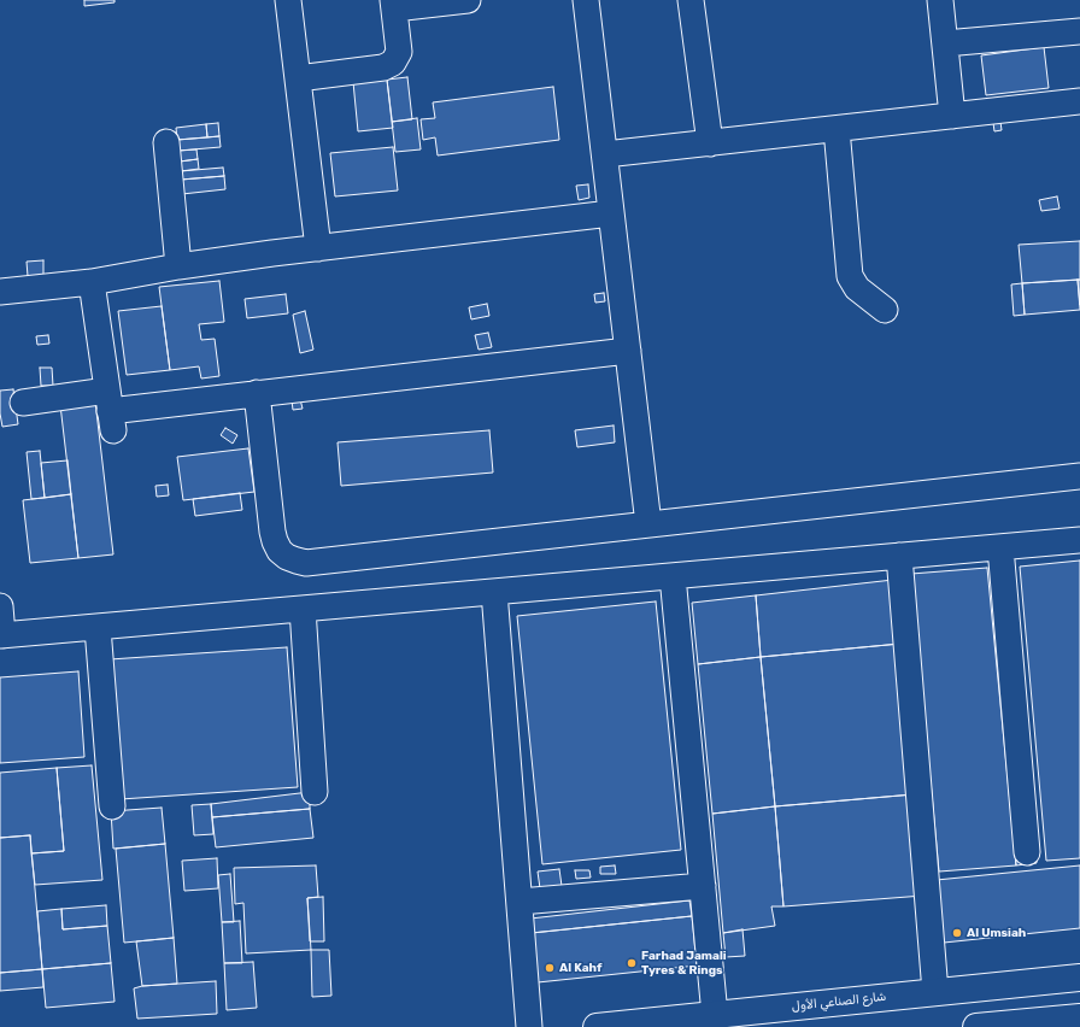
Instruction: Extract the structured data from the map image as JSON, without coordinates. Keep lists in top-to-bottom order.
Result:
{
  "streets": {
    "main road": ["شارع الصناعي الأول"]
  },
  "places": ["Al Umsiah", "Farhad Jamali Tyres & Rings", "Al Kahf"]
}
